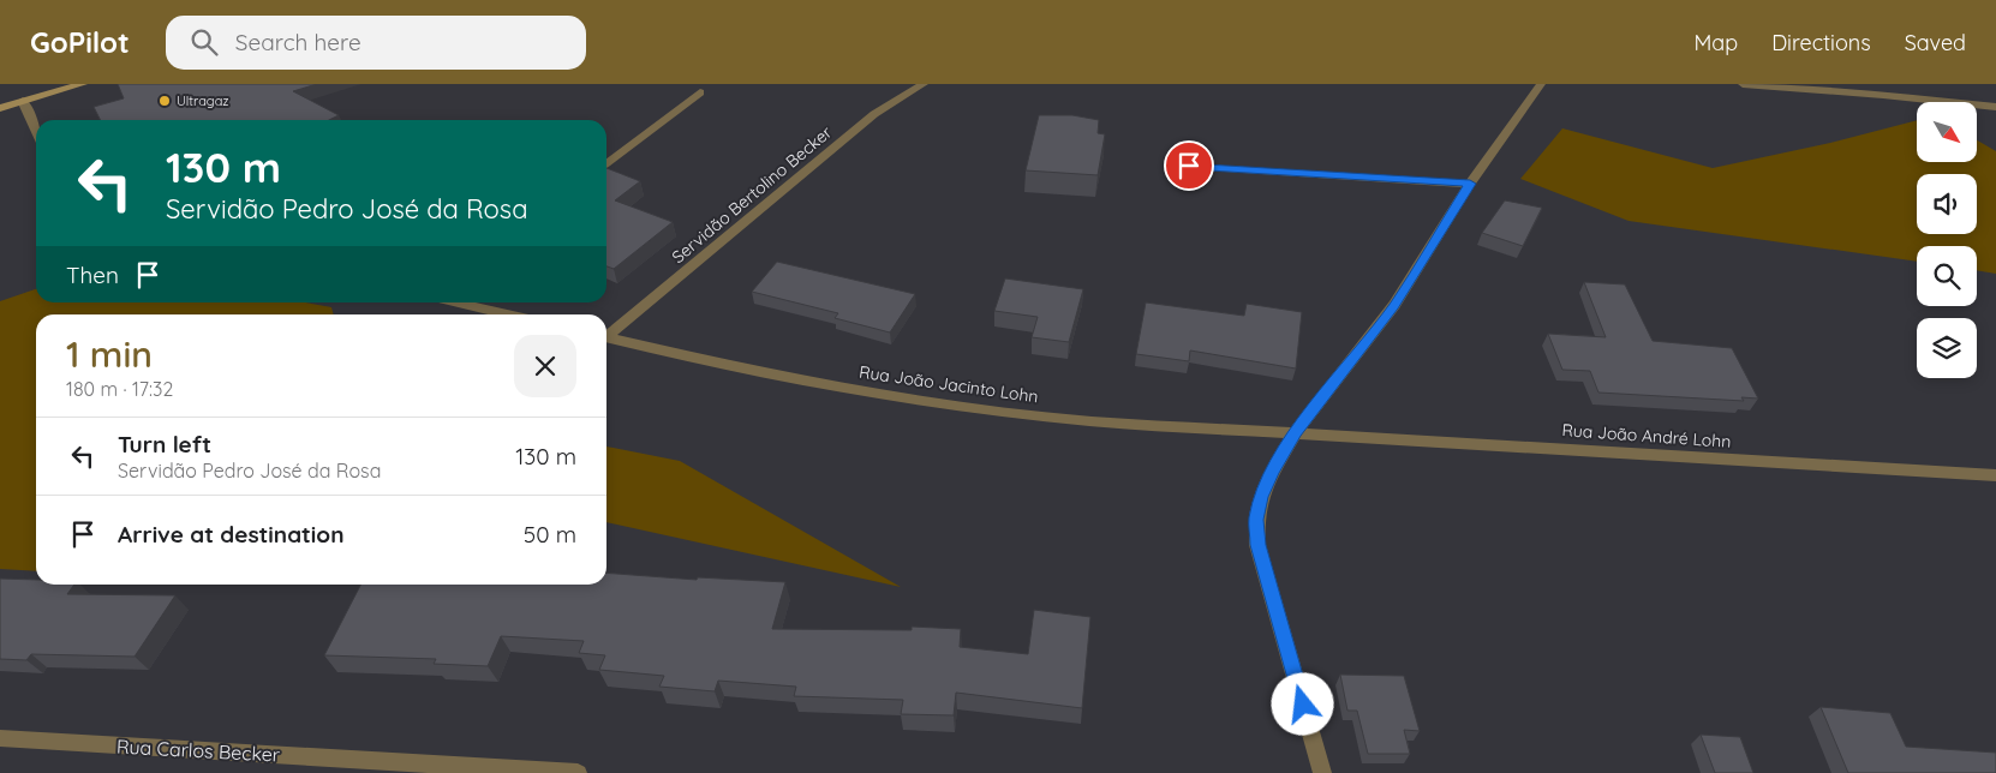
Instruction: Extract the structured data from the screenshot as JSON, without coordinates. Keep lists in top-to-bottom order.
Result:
{
  "streets": {
    "street": [
      "Servidão Bertolino Becker",
      "Rua João Jacinto Lohn",
      "Rua João André Lohn",
      "Rua Carlos Becker"
    ]
  },
  "crossings": [
    ["Rua João Jacinto Lohn", "Rua João André Lohn"]
  ],
  "places": ["Ultragaz"],
  "north": "bottom right",
  "page": {
    "header": "GoPilot",
    "search": "Search here",
    "nav": ["Map", "Directions", "Saved"],
    "turn": ["130 m", "Servidão Pedro José da Rosa"],
    "then": "Then",
    "heading": ["1 min", "180 m · 17:32"],
    "list": [
      {
        "name": "Turn left",
        "note": "Servidão Pedro José da Rosa",
        "value": "130 m"
      },
      {
        "name": "Arrive at destination",
        "value": "50 m"
      }
    ]
  }
}
